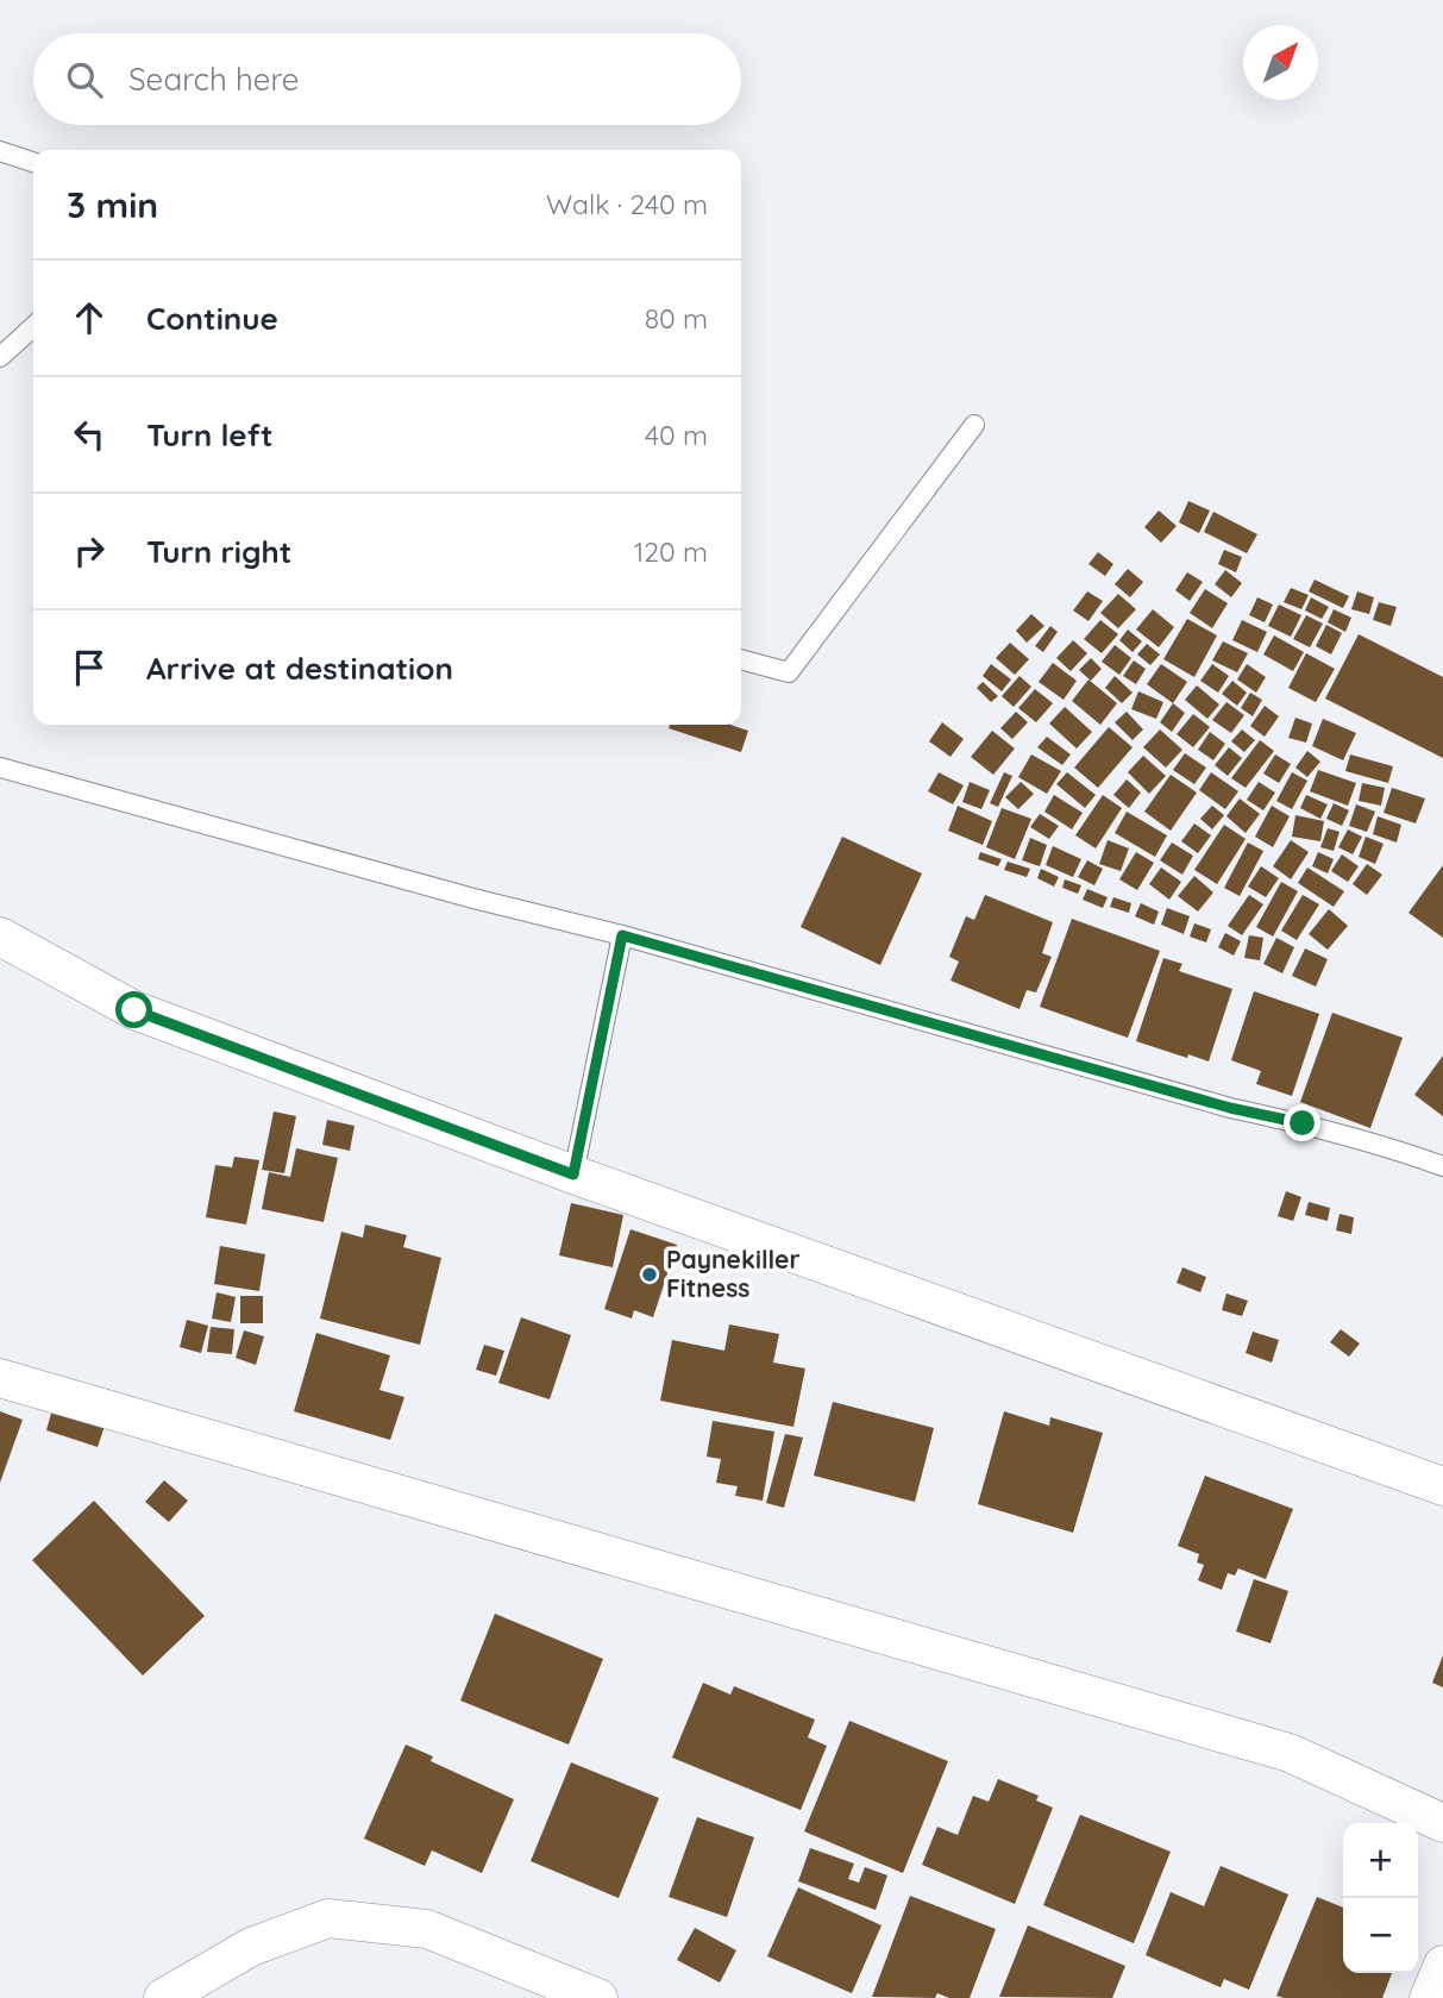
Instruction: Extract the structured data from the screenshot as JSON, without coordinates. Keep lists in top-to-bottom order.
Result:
{
  "places": ["Paynekiller Fitness"],
  "north": "top right",
  "page": {
    "search": "Search here",
    "heading": ["3 min", "Walk · 240 m"],
    "list": [
      ["Continue", "80 m"],
      ["Turn left", "40 m"],
      ["Turn right", "120 m"],
      "Arrive at destination"
    ],
    "map_buttons": ["+", "−"]
  }
}
